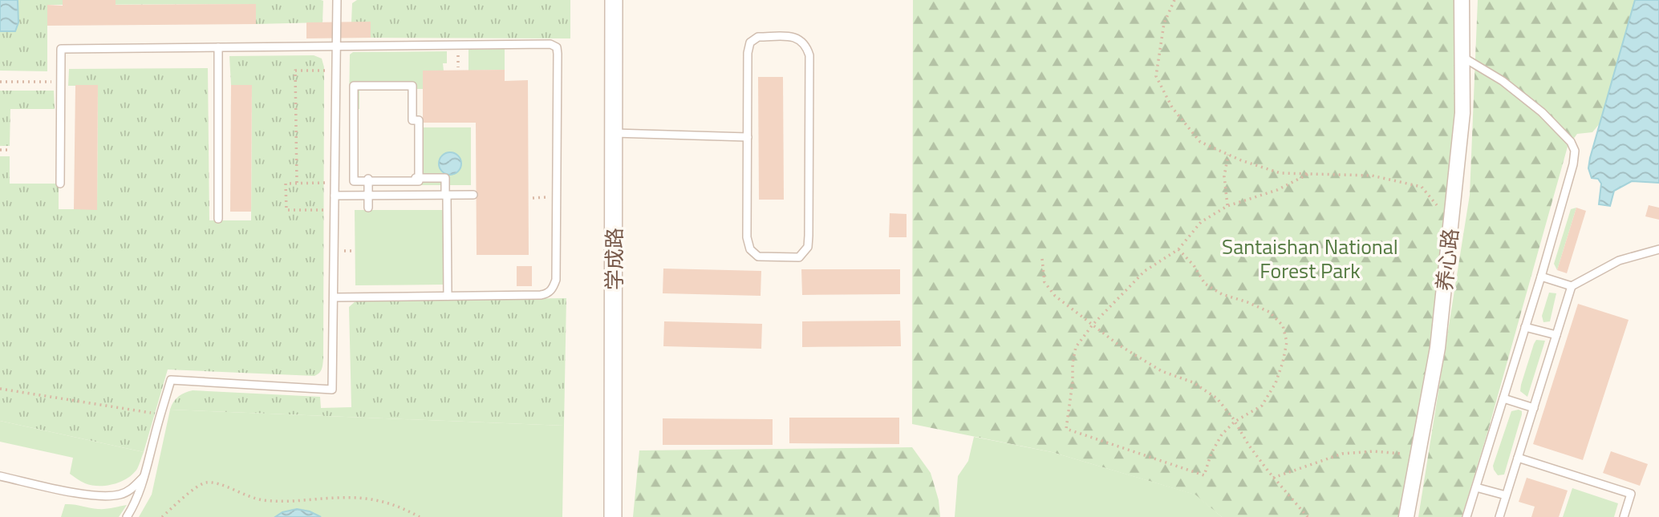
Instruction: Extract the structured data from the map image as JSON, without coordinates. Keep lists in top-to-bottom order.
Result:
{
  "streets": {
    "street": ["学成路", "养心路"]
  },
  "parks": ["Santaishan National Forest Park"]
}
